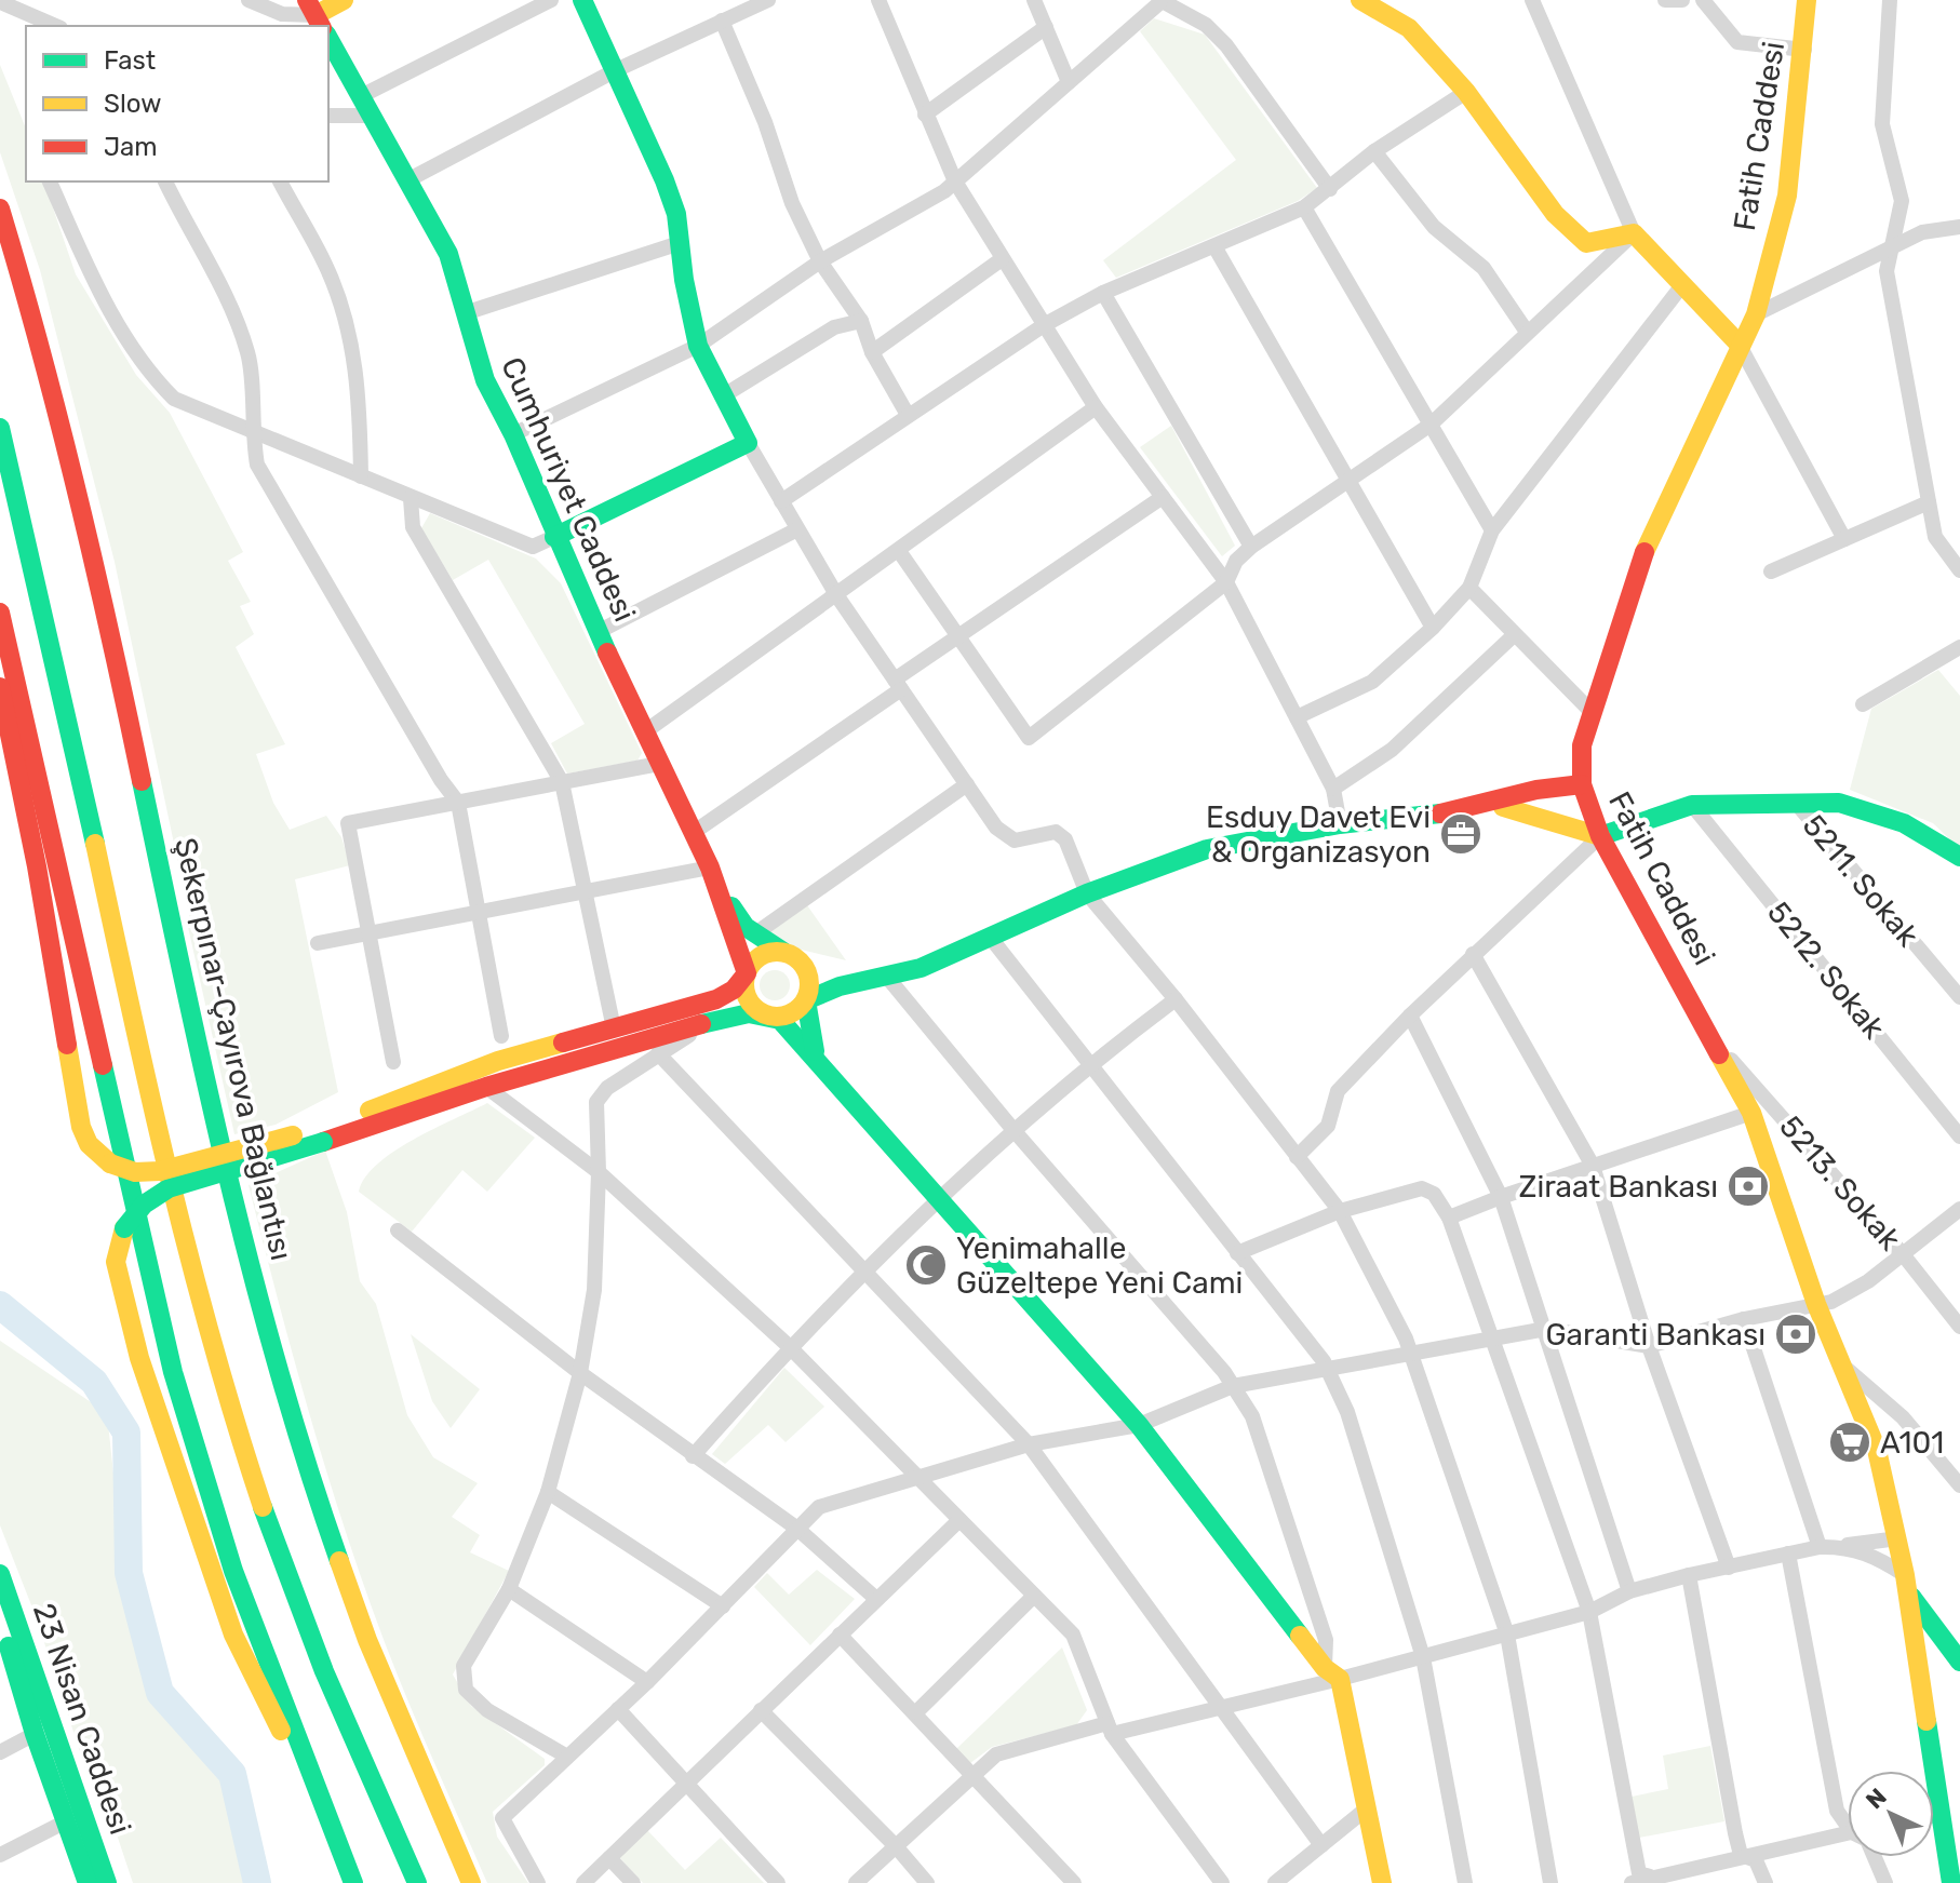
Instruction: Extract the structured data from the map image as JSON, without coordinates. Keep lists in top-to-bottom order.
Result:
{
  "streets": {
    "main road": [
      "Fatih Caddesi",
      "Cumhuriyet Caddesi",
      "Şekerpınar-Çayırova Bağlantısı",
      "23 Nisan Caddesi"
    ],
    "street": ["5211. Sokak", "5212. Sokak", "5213. Sokak"]
  },
  "crossings": [
    ["Fatih Caddesi", "5213. Sokak"]
  ],
  "places": {
    "office": ["Esduy Davet Evi & Organizasyon"],
    "bank": ["Ziraat Bankası", "Garanti Bankası"],
    "mosque": ["Yenimahalle Güzeltepe Yeni Cami"],
    "supermarket": ["A101"]
  },
  "legend": ["Fast", "Slow", "Jam"],
  "north": "top left"
}
